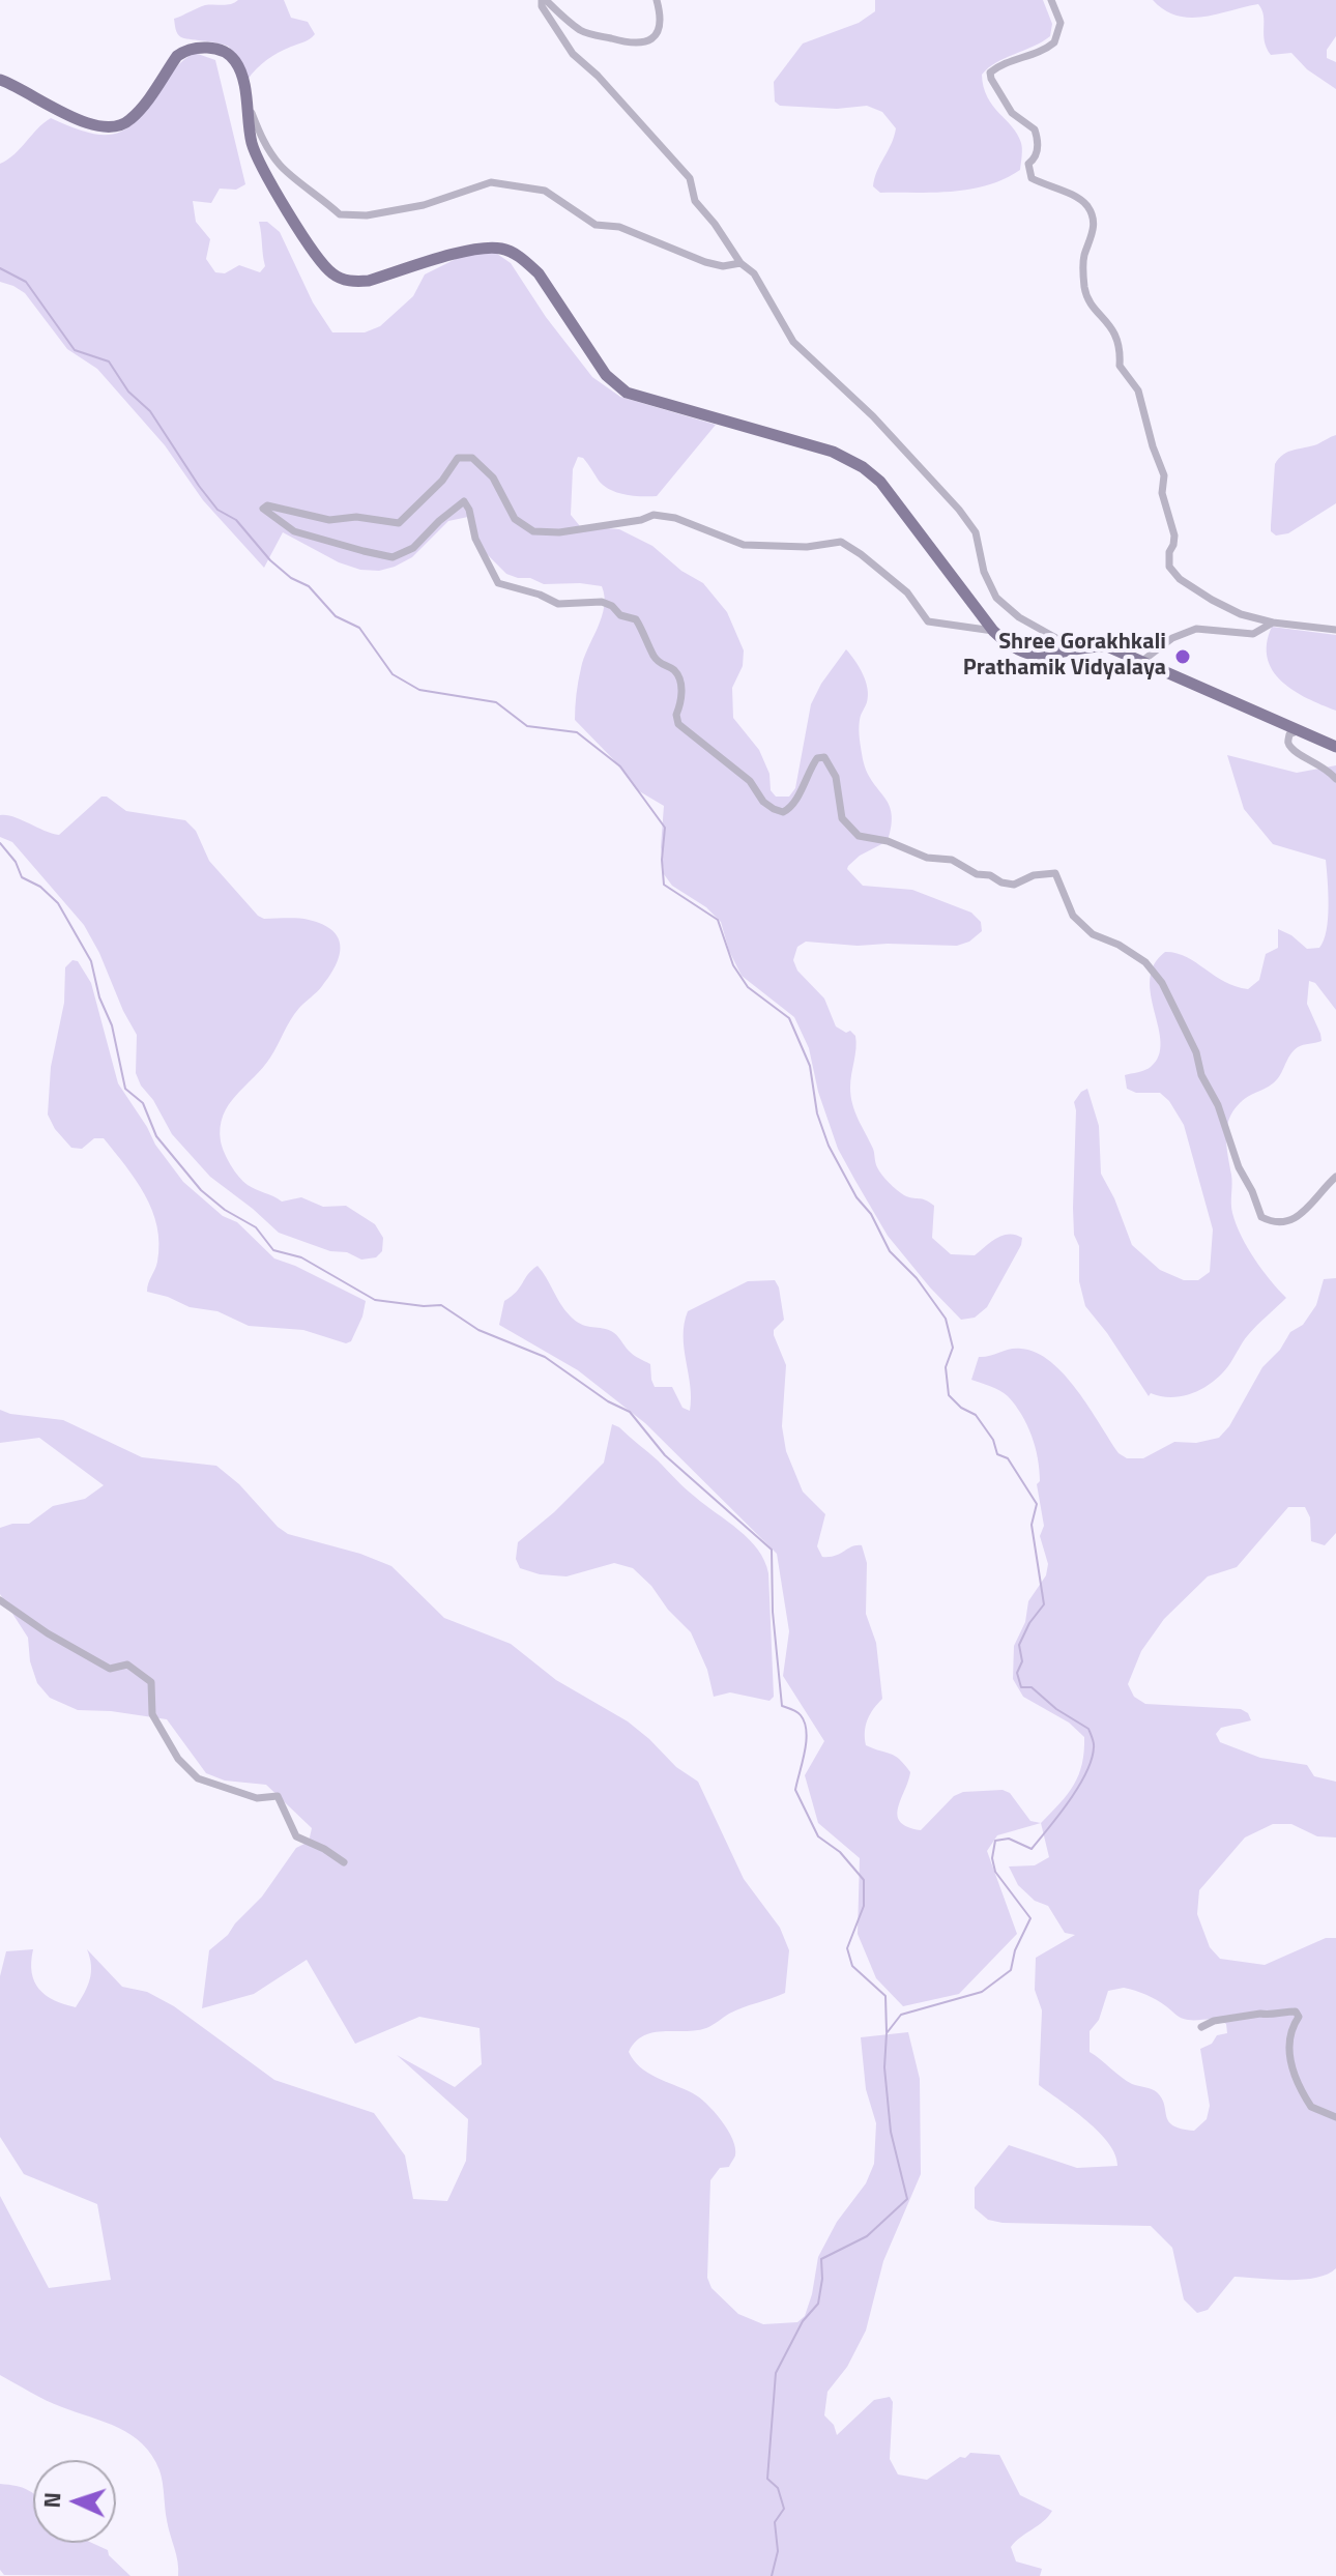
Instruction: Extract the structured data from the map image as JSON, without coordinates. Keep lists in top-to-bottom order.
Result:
{
  "places": ["Shree Gorakhkali Prathamik Vidyalaya"],
  "north": "left"
}
